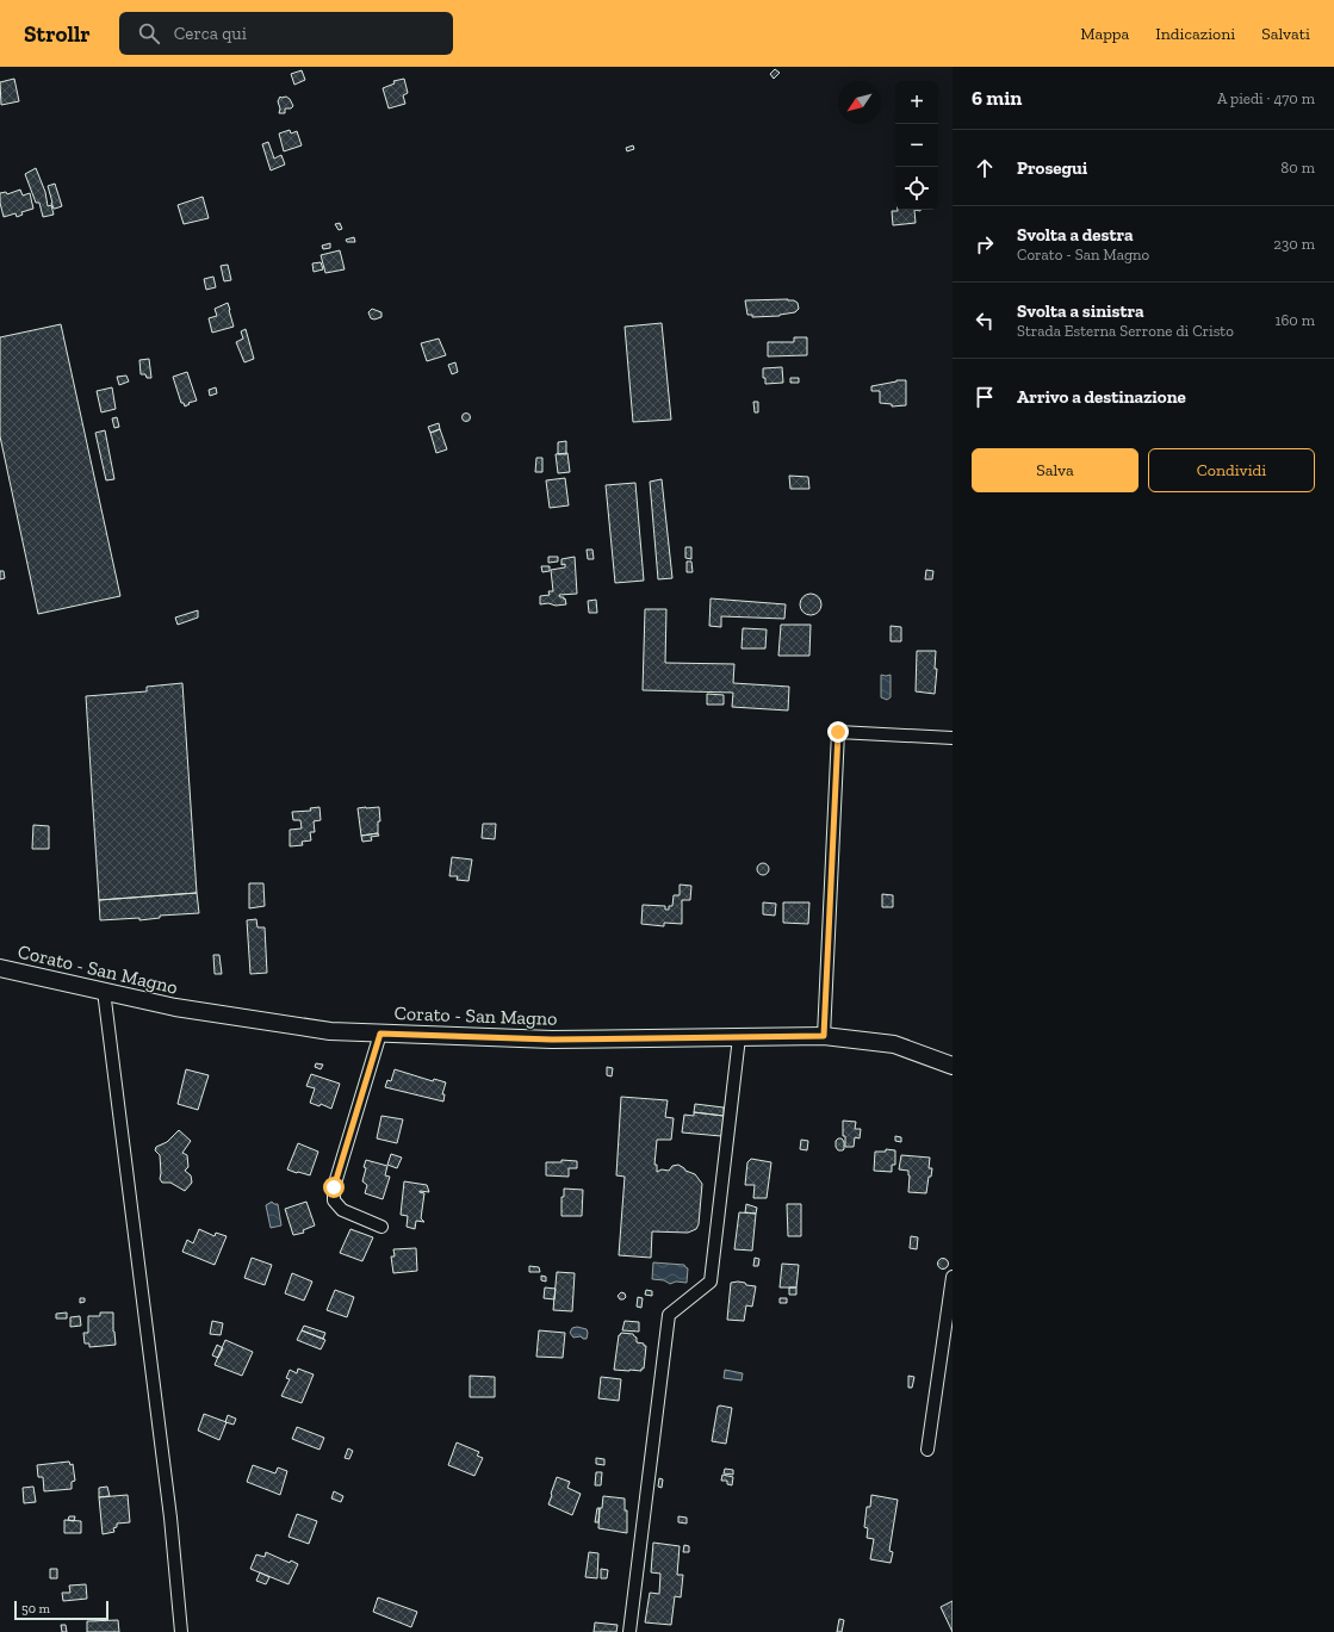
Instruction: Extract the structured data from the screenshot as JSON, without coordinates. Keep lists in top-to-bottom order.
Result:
{
  "streets": {
    "main road": ["Corato - San Magno"]
  },
  "scale_bar": "50 m",
  "north": "bottom left",
  "page": {
    "header": "Strollr",
    "search": "Cerca qui",
    "nav": ["Mappa", "Indicazioni", "Salvati"],
    "heading": ["6 min", "A piedi · 470 m"],
    "map_buttons": ["+", "−"],
    "list": [
      ["Prosegui", "80 m"],
      ["Svolta a destra", "Corato - San Magno", "230 m"],
      ["Svolta a sinistra", "Strada Esterna Serrone di Cristo", "160 m"],
      "Arrivo a destinazione"
    ],
    "buttons": ["Salva", "Condividi"],
    "scale": "50 m"
  }
}
